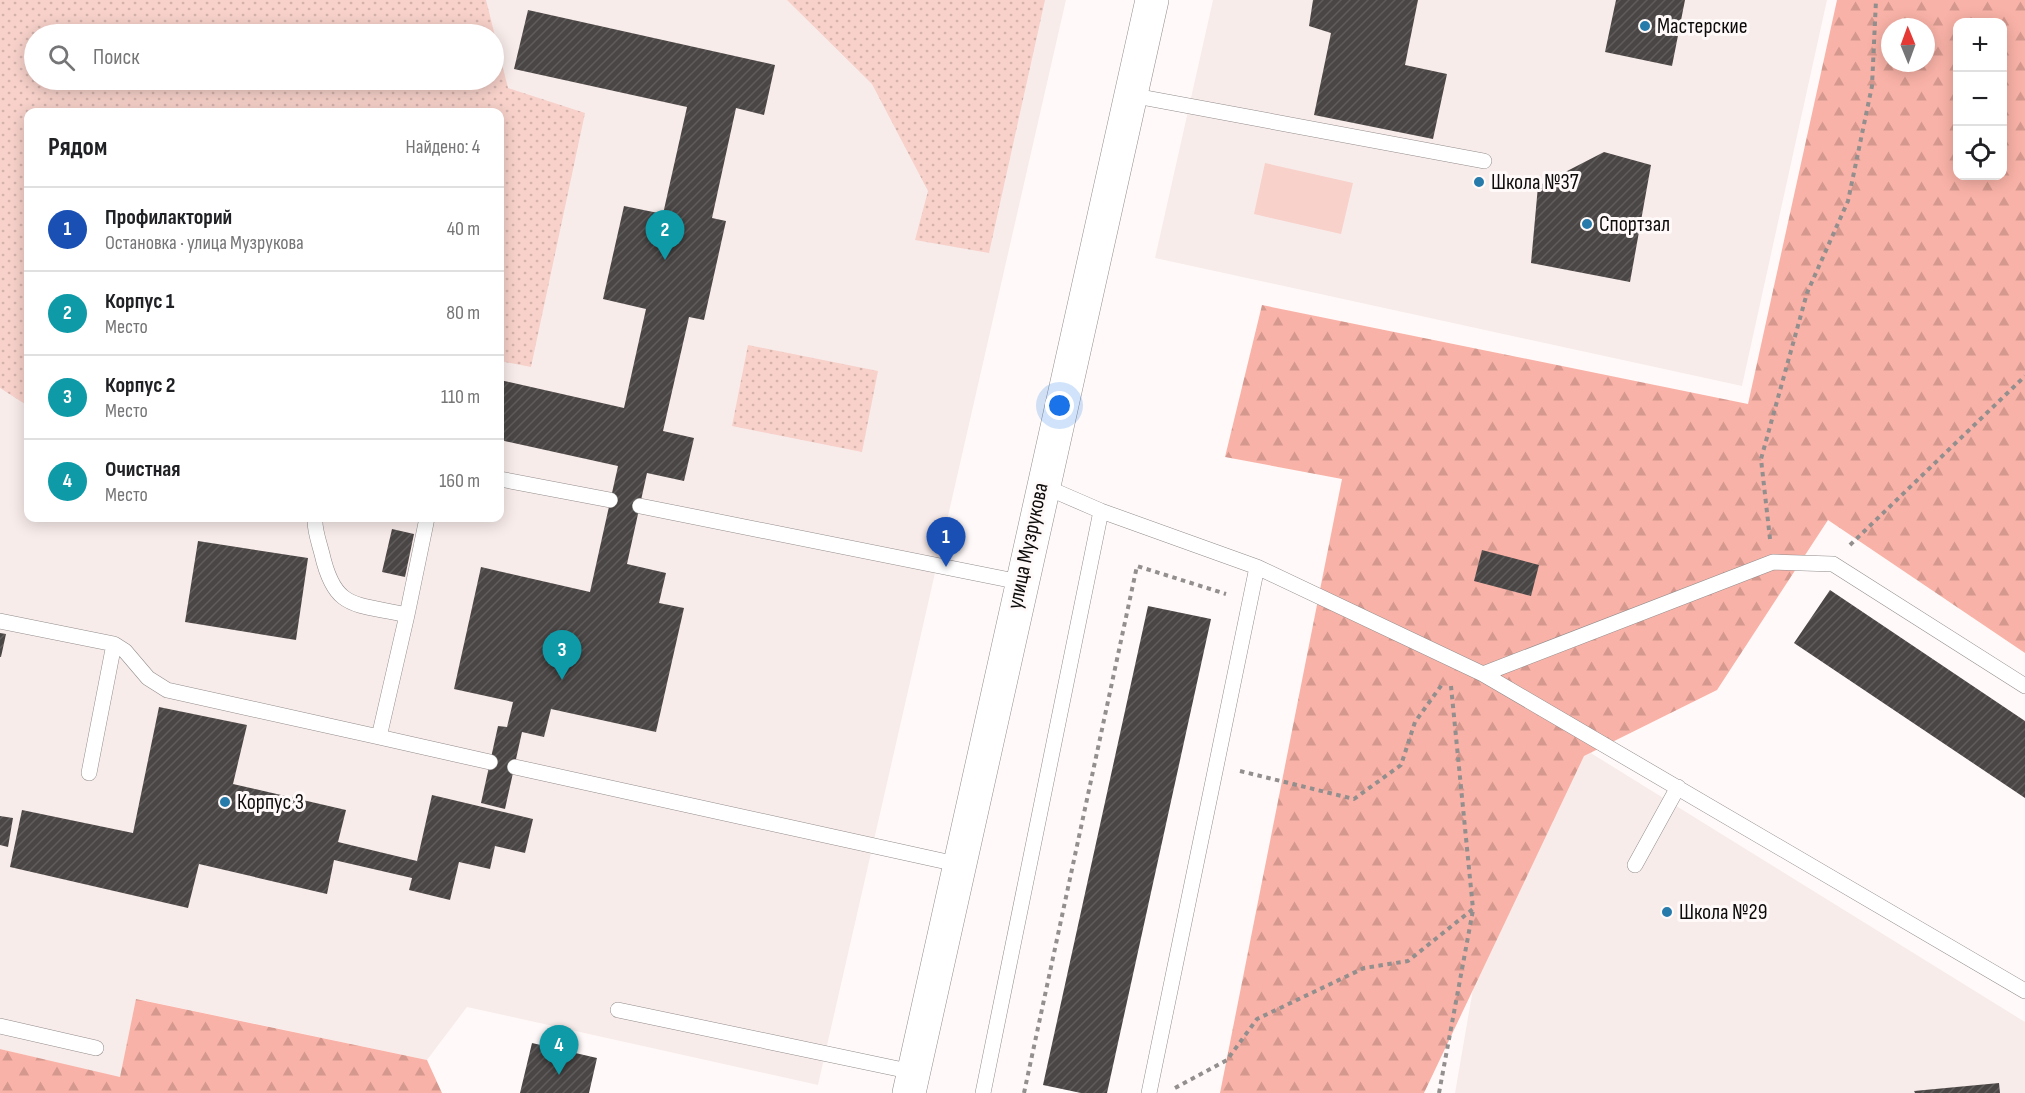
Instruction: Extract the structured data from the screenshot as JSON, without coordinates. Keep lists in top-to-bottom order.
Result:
{
  "streets": {
    "street": ["улица Музрукова"]
  },
  "places": [
    "Мастерские",
    "Школа №37",
    "Спортзал",
    "Корпус 3",
    "Школа №29"
  ],
  "north": "top",
  "page": {
    "map_buttons": ["+", "−"],
    "search": "Поиск",
    "heading": ["Рядом", "Найдено: 4"],
    "list": [
      {
        "mark": "1",
        "name": "Профилакторий",
        "note": "Остановка · улица Музрукова",
        "value": "40 m"
      },
      {
        "mark": "2",
        "name": "Корпус 1",
        "note": "Место",
        "value": "80 m"
      },
      {
        "mark": "3",
        "name": "Корпус 2",
        "note": "Место",
        "value": "110 m"
      },
      {
        "mark": "4",
        "name": "Очистная",
        "note": "Место",
        "value": "160 m"
      }
    ],
    "pins": [
      "2",
      "1",
      "3",
      "4"
    ]
  }
}
